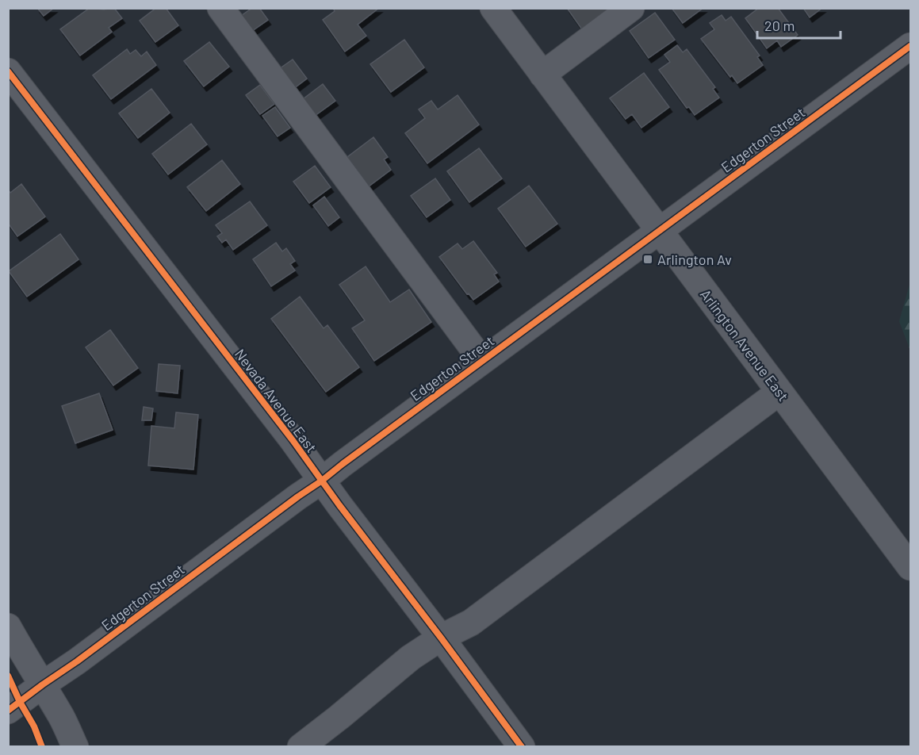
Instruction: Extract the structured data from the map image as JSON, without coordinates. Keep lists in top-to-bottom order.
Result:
{
  "streets": {
    "street": ["Edgerton Street", "Arlington Avenue East", "Nevada Avenue East"]
  },
  "crossings": [
    ["Edgerton Street", "Arlington Avenue East"],
    ["Edgerton Street", "Nevada Avenue East"]
  ],
  "places": {
    "transit": ["Arlington Av"]
  },
  "scale_bar": "20 m"
}
